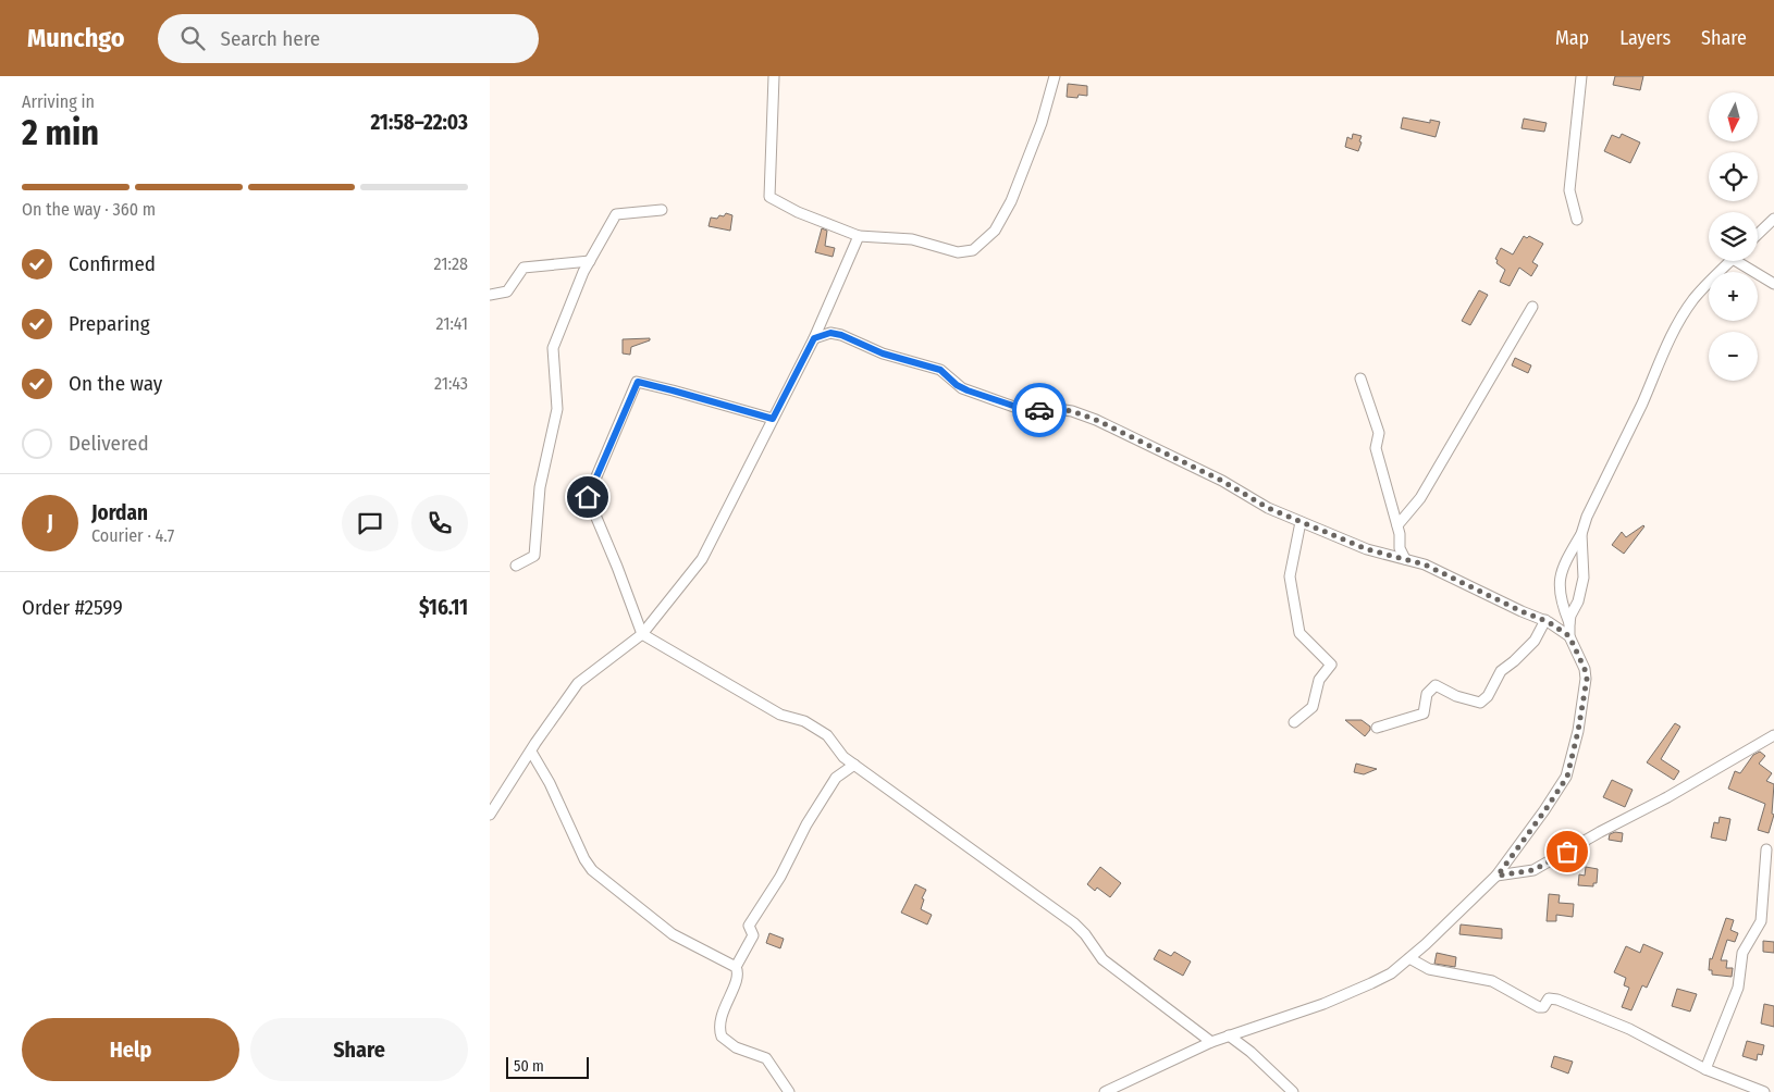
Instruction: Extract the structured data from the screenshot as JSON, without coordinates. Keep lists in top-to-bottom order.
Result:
{
  "scale_bar": "50 m",
  "north": "bottom",
  "page": {
    "header": "Munchgo",
    "search": "Search here",
    "nav": ["Map", "Layers", "Share"],
    "heading": ["2 min", "Arriving in", "21:58–22:03"],
    "panel": [
      "Jordan",
      "Courier · 4.7",
      "Order #2599",
      "$16.11"
    ],
    "map_buttons": ["+", "−"],
    "bar": "On the way · 360 m",
    "list": [
      ["Confirmed", "21:28"],
      ["Preparing", "21:41"],
      ["On the way", "21:43"],
      "Delivered"
    ],
    "round": "J",
    "buttons": ["Help", "Share"],
    "scale": "50 m"
  }
}
